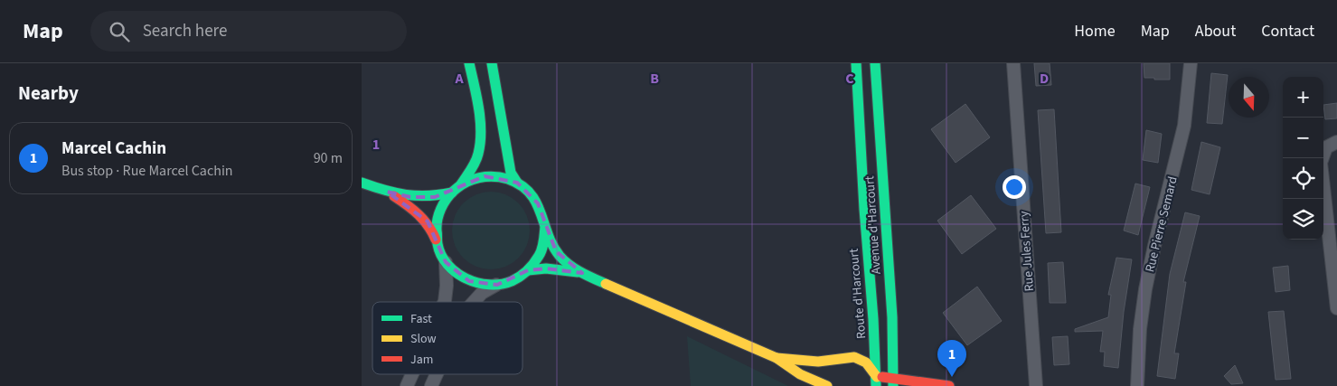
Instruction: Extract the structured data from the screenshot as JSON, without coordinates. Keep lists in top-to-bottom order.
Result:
{
  "streets": {
    "main road": ["Avenue d'Harcourt", "Route d'Harcourt"],
    "street": ["Rue Pierre Semard", "Rue Jules Ferry"]
  },
  "crossings": [
    ["Avenue d'Harcourt", "Route d'Harcourt"]
  ],
  "legend": ["Fast", "Slow", "Jam"],
  "north": "bottom",
  "page": {
    "header": "Map",
    "search": "Search here",
    "nav": [
      "Home",
      "Map",
      "About",
      "Contact"
    ],
    "heading": "Nearby",
    "map_buttons": ["+", "−"],
    "list": [
      {
        "mark": "1",
        "name": "Marcel Cachin",
        "note": "Bus stop · Rue Marcel Cachin",
        "value": "90 m"
      }
    ],
    "pins": "1"
  },
  "grid": {
    "columns": [
      "A",
      "B",
      "C",
      "D"
    ],
    "rows": ["1"]
  }
}
